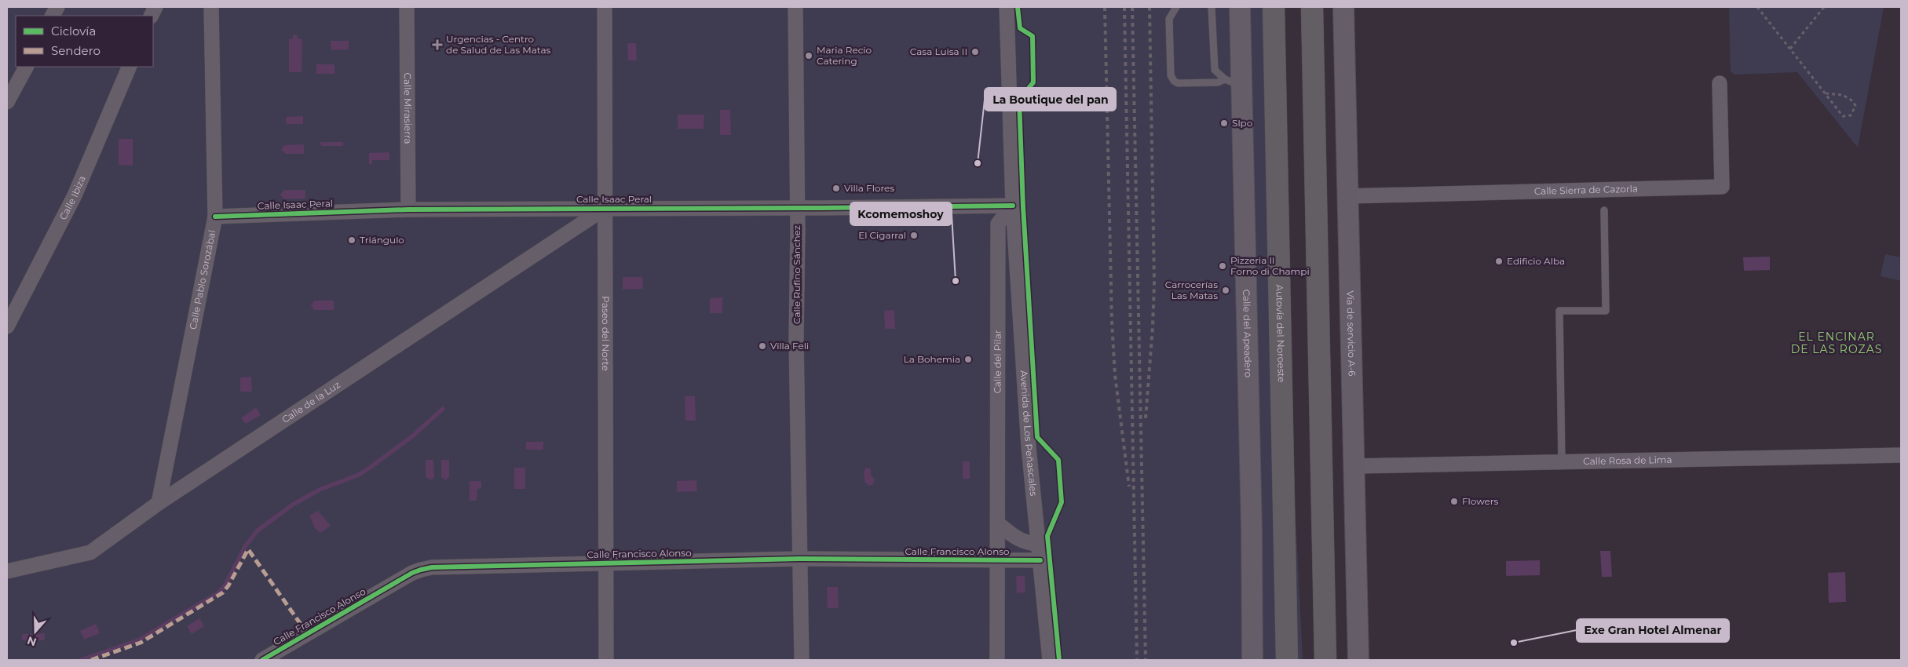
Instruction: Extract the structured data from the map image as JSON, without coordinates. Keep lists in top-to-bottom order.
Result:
{
  "streets": {
    "highway": ["Autovía del Noroeste"],
    "street": [
      "Calle Mirasierra",
      "Calle Sierra de Cazorla",
      "Calle Ibiza",
      "Calle Isaac Peral",
      "Calle Rufino Sánchez",
      "Calle Pablo Sorozábal",
      "Paseo del Norte",
      "Calle del Apeadero",
      "Vía de servicio A-6",
      "Calle del Pilar",
      "Calle de la Luz",
      "Avenida de Los Peñascales",
      "Calle Rosa de Lima",
      "Calle Francisco Alonso"
    ]
  },
  "crossings": [
    ["Calle Mirasierra", "Calle Isaac Peral"],
    ["Calle Sierra de Cazorla", "Vía de servicio A-6"],
    ["Calle Isaac Peral", "Calle Rufino Sánchez"],
    ["Calle Isaac Peral", "Calle Pablo Sorozábal"],
    ["Calle Isaac Peral", "Paseo del Norte"],
    ["Calle Isaac Peral", "Calle del Pilar"],
    ["Calle Isaac Peral", "Calle de la Luz"],
    ["Calle Isaac Peral", "Avenida de Los Peñascales"],
    ["Calle Rufino Sánchez", "Calle Francisco Alonso"],
    ["Calle Pablo Sorozábal", "Calle de la Luz"],
    ["Paseo del Norte", "Calle de la Luz"],
    ["Paseo del Norte", "Calle Francisco Alonso"],
    ["Vía de servicio A-6", "Calle Rosa de Lima"],
    ["Calle del Pilar", "Avenida de Los Peñascales"],
    ["Calle del Pilar", "Calle Francisco Alonso"],
    ["Avenida de Los Peñascales", "Calle Francisco Alonso"]
  ],
  "districts": ["EL ENCINAR DE LAS ROZAS"],
  "places": {
    "health": ["Urgencias - Centro de Salud de Las Matas"],
    "other": [
      "Casa Luisa II",
      "Maria Recio Catering",
      "Slpo",
      "La Boutique del pan",
      "Villa Flores",
      "El Cigarral",
      "Triángulo",
      "Edificio Alba",
      "Pizzeria Il Forno di Champi",
      "Kcomemoshoy",
      "Carrocerías Las Matas",
      "Villa Feli",
      "La Bohemia",
      "Flowers",
      "Exe Gran Hotel Almenar"
    ]
  },
  "legend": ["Ciclovía", "Sendero"],
  "north": "bottom"
}
